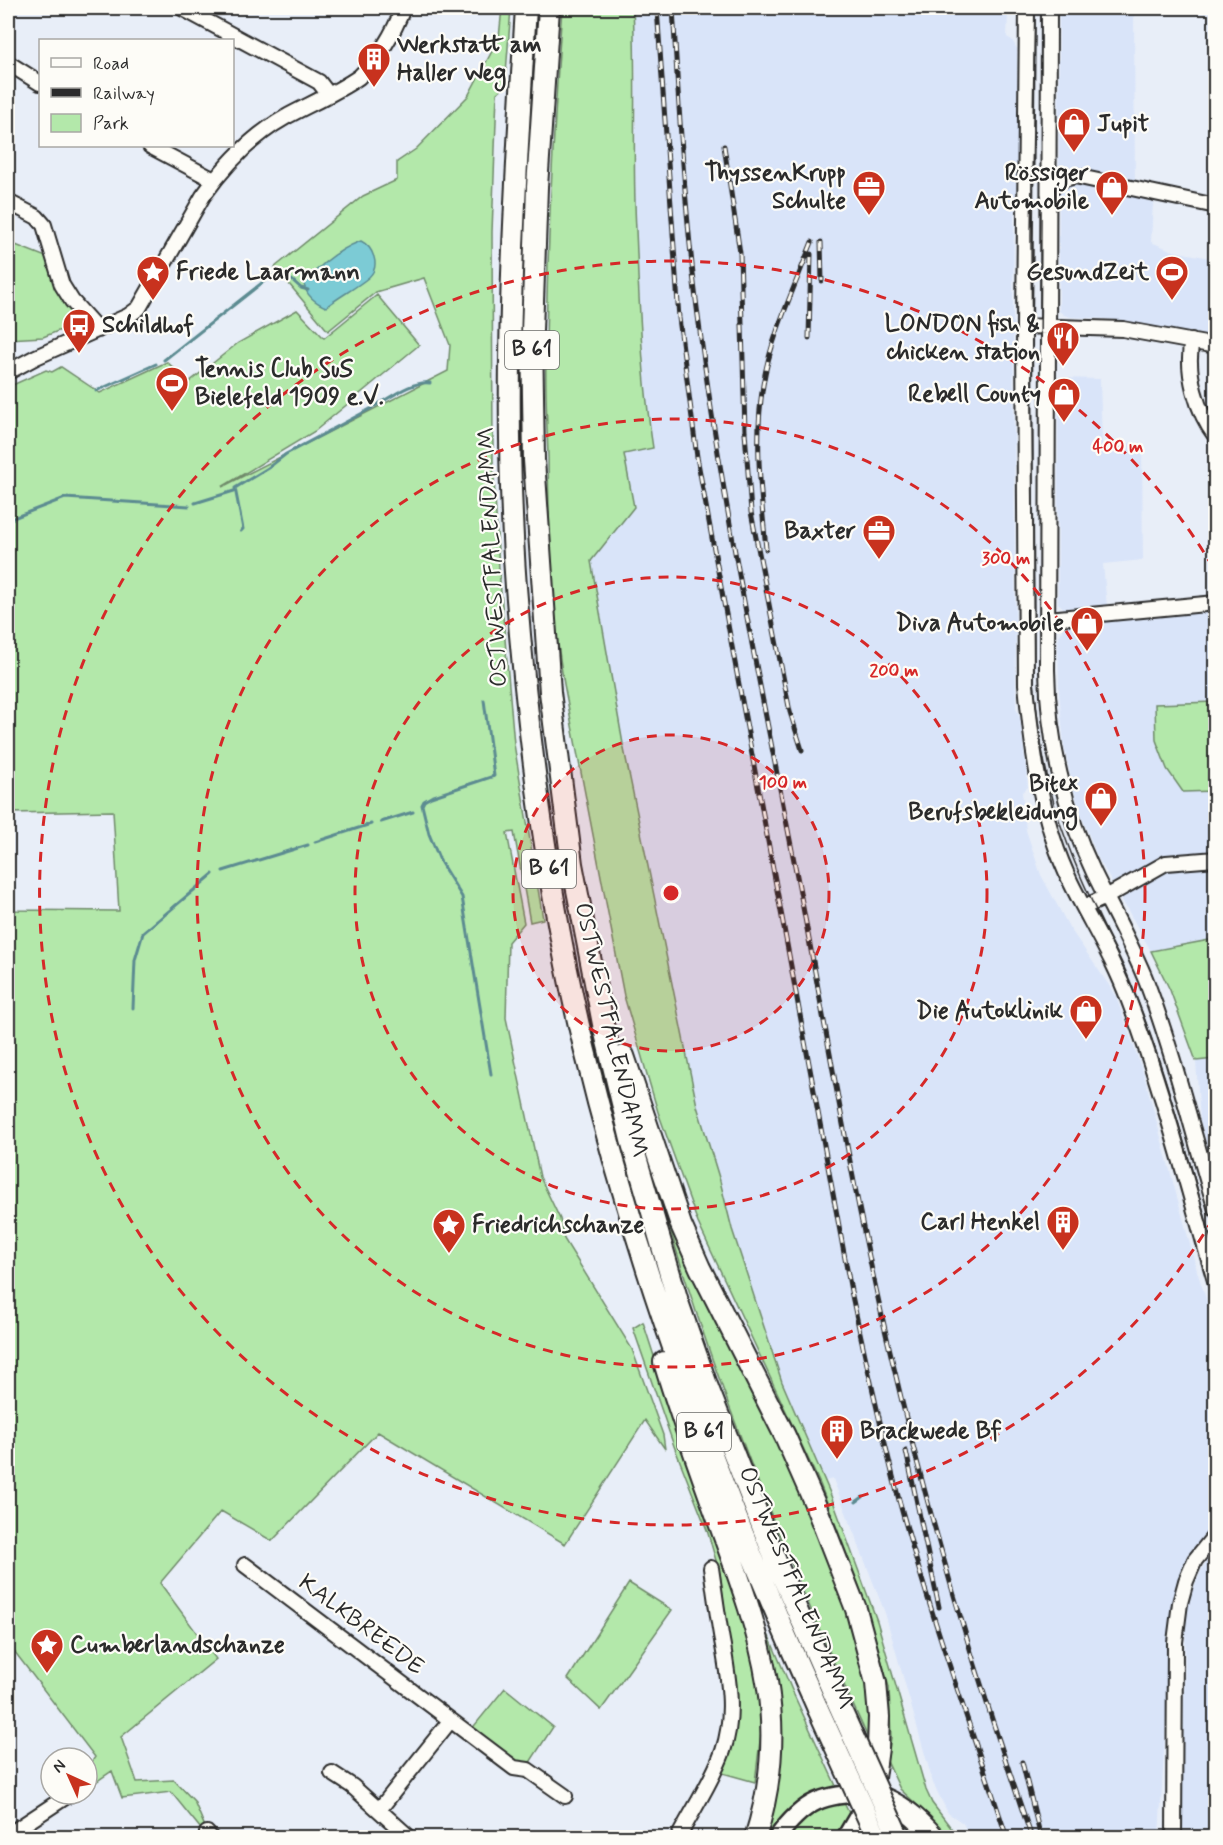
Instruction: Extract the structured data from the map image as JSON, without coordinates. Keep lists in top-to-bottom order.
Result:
{
  "streets": {
    "highway": ["B 61", "OSTWESTFALENDAMM"],
    "street": ["KALKBREEDE"]
  },
  "crossings": [
    ["B 61", "OSTWESTFALENDAMM"]
  ],
  "places": {
    "building": ["Werkstatt am Haller Weg", "Carl Henkel", "Brackwede Bf"],
    "shop": [
      "Jupit",
      "Rössiger Automobile",
      "Rebell County",
      "Diva Automobile",
      "Bitex Berufsbekleidung",
      "Die Autoklinik"
    ],
    "office": ["ThyssenKrupp Schulte", "Baxter"],
    "place": ["Friede Laarmann", "Friedrichschanze", "Cumberlandschanze"],
    "sports": ["GesundZeit", "Tennis Club SuS Bielefeld 1909 e.V."],
    "bus stop": ["Schildhof"],
    "restaurant": ["LONDON fish & chicken station"]
  },
  "legend": ["Road", "Railway", "Park"],
  "north": "top left",
  "rings": [
    "400 m",
    "300 m",
    "200 m",
    "100 m"
  ]
}
